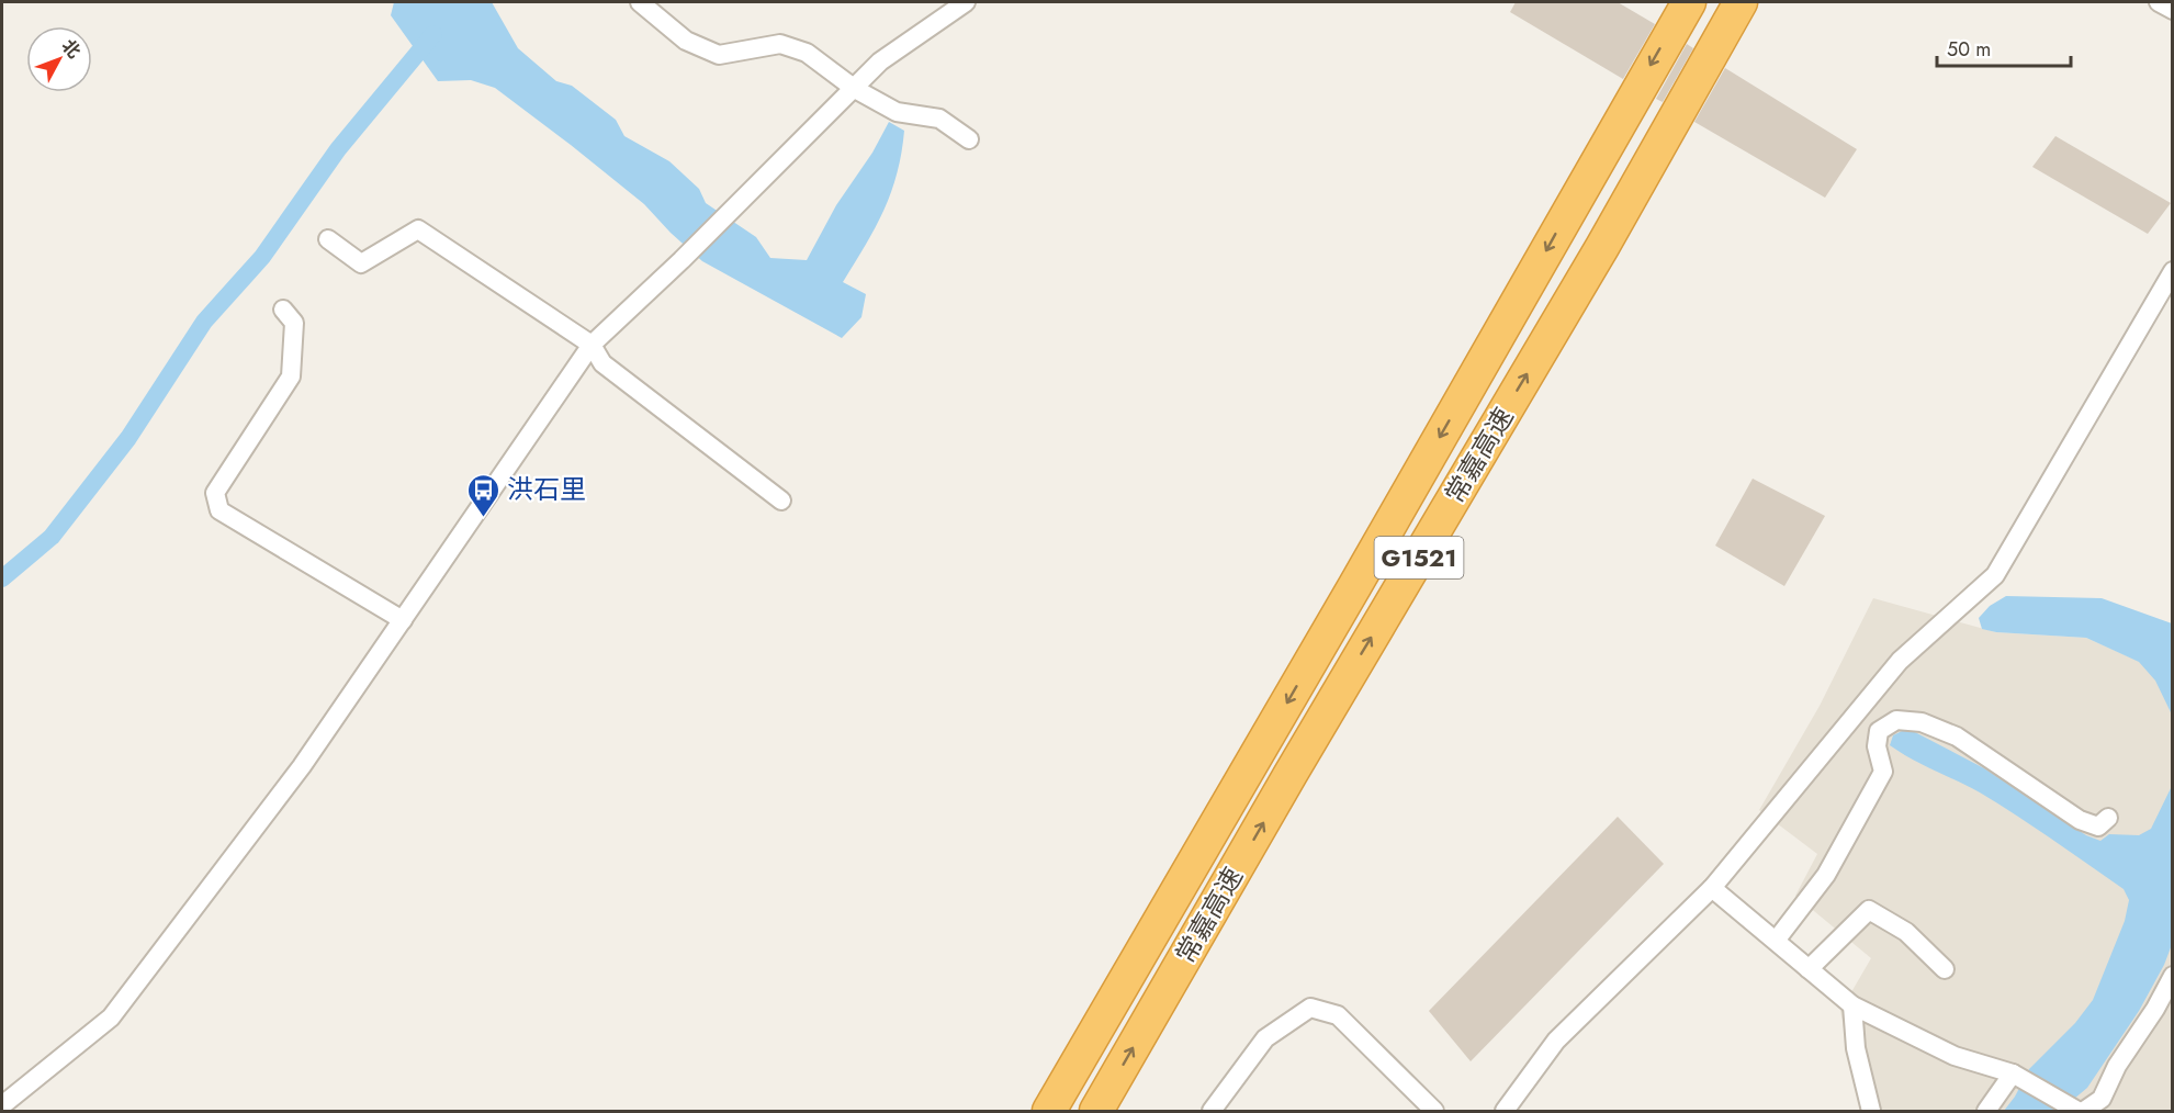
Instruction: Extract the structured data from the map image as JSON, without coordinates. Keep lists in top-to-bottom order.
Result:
{
  "streets": {
    "highway": ["常嘉高速", "G1521"]
  },
  "places": {
    "bus stop": ["洪石里"]
  },
  "scale_bar": "50 m",
  "north": "top right"
}
